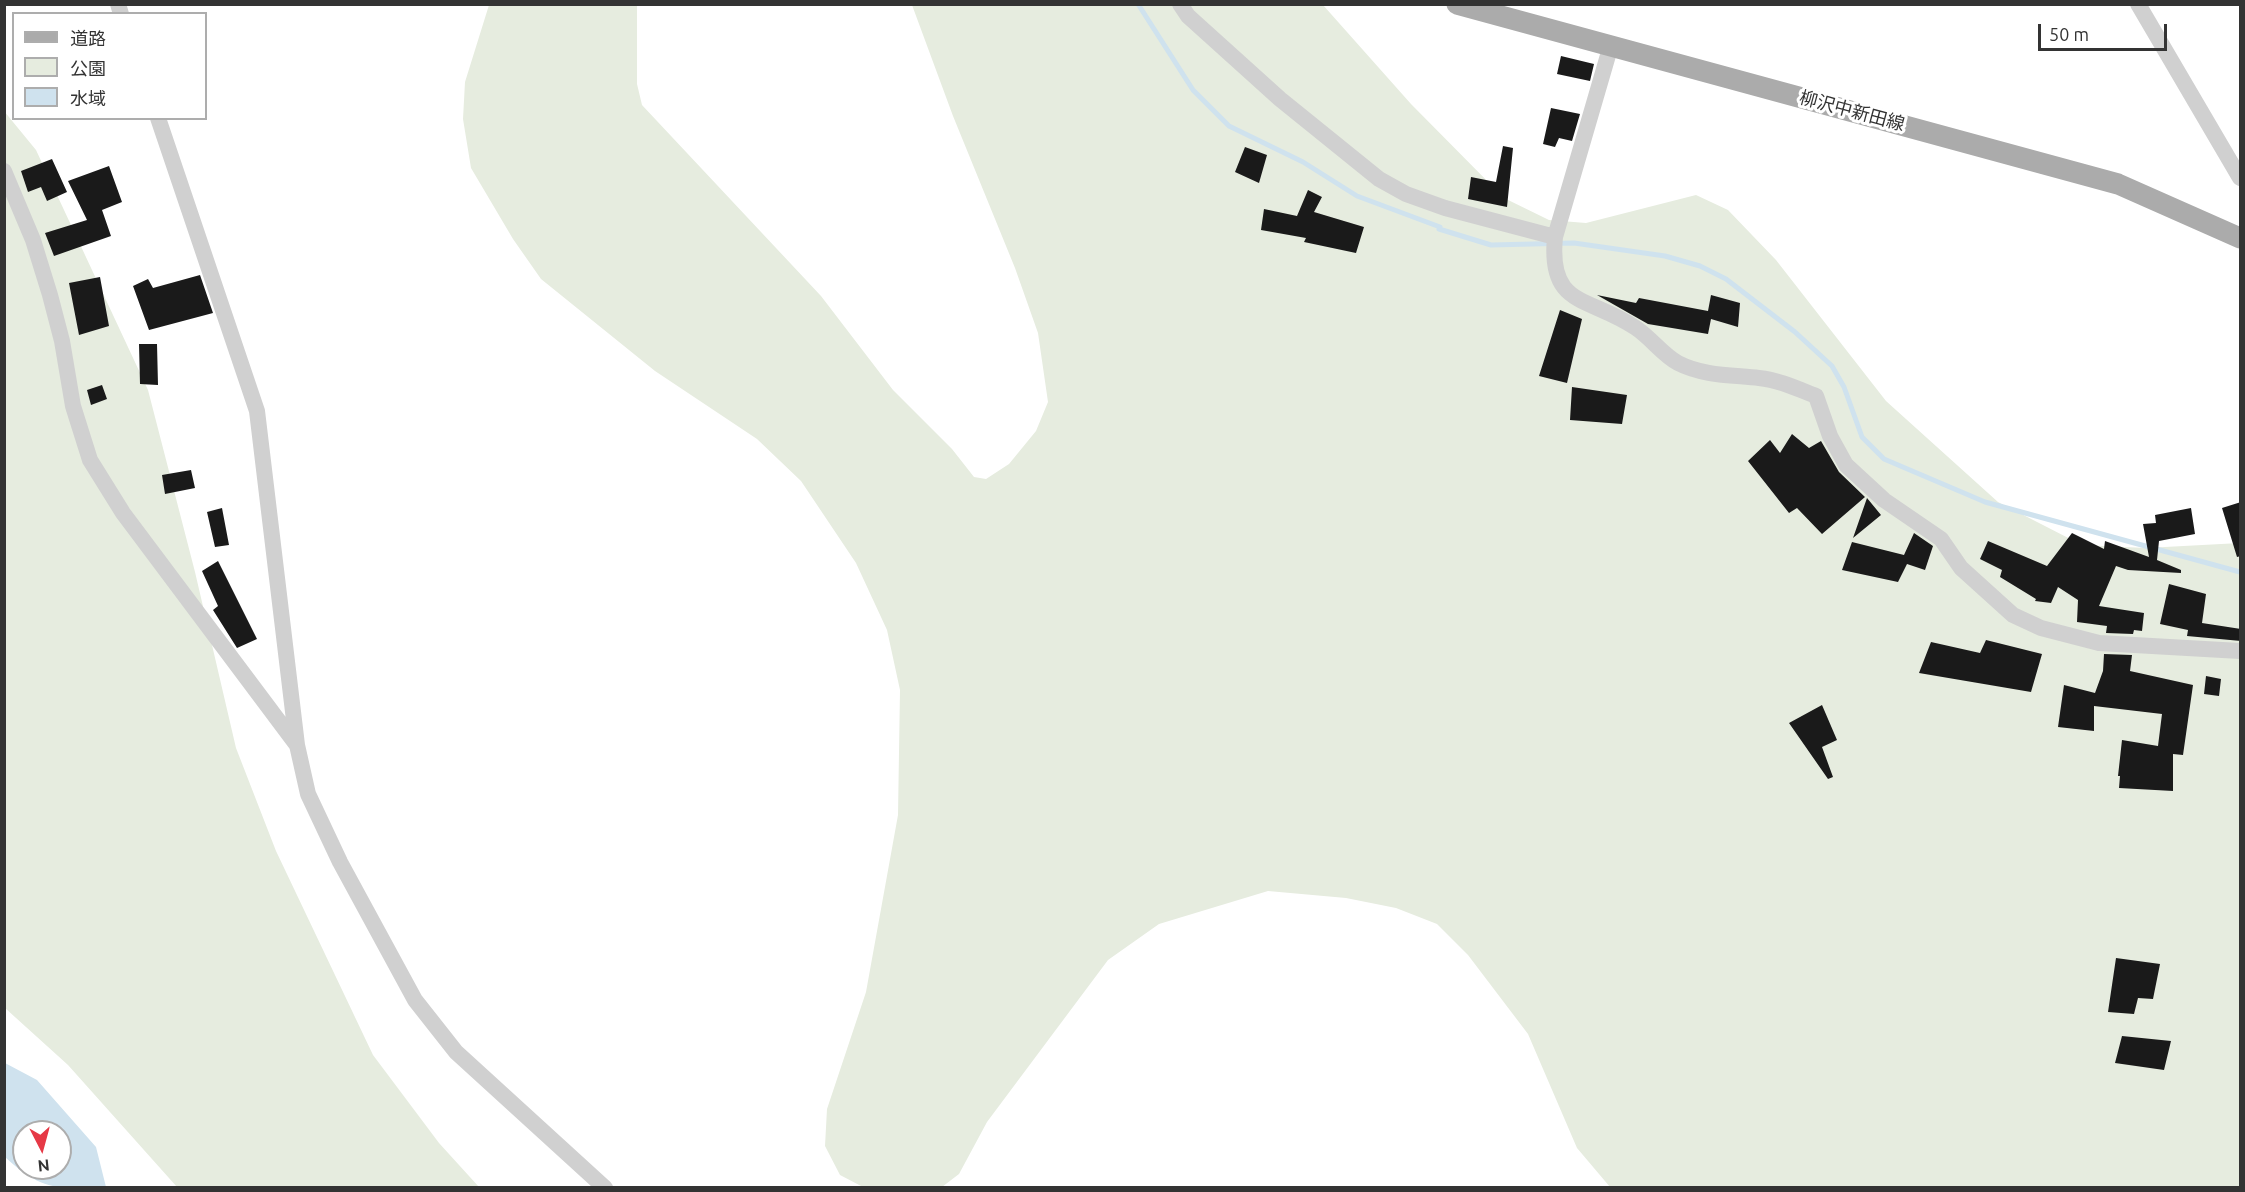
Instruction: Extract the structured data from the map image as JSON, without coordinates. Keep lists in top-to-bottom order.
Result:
{
  "streets": {
    "main road": ["柳沢中新田線"]
  },
  "legend": ["道路", "公園", "水域"],
  "scale_bar": "50 m",
  "north": "bottom"
}
